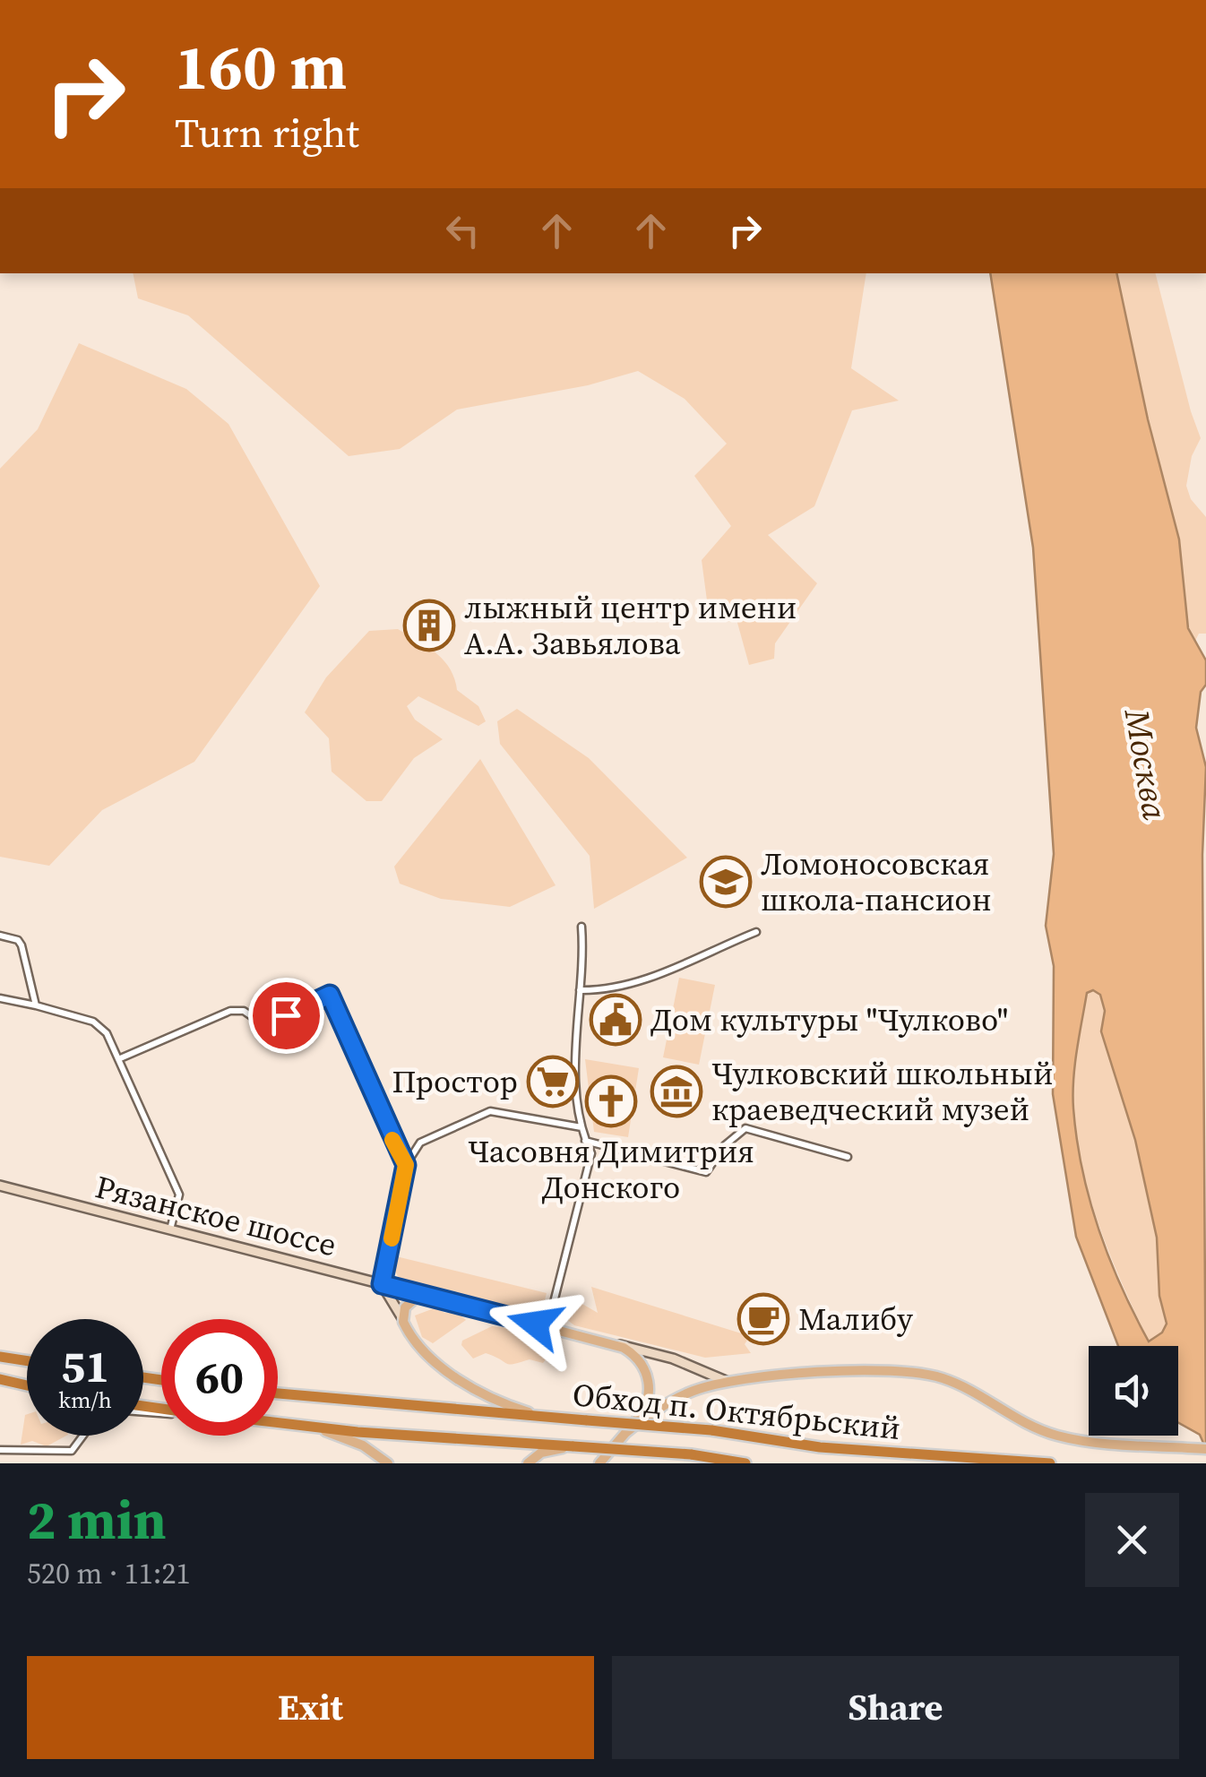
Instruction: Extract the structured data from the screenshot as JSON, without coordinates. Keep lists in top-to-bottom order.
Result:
{
  "streets": {
    "highway": ["Обход п. Октябрьский"],
    "main road": ["Рязанское шоссе"]
  },
  "water": ["Москва"],
  "places": {
    "building": ["лыжный центр имени А.А. Завьялова"],
    "school or university": ["Ломоносовская школа-пансион"],
    "public building": ["Дом культуры \"Чулково\""],
    "supermarket": ["Простор"],
    "museum": ["Чулковский школьный краеведческий музей"],
    "church": ["Часовня Димитрия Донского"],
    "cafe": ["Малибу"]
  },
  "page": {
    "turn": ["160 m", "Turn right"],
    "speed": "51 km/h",
    "limit": "60",
    "heading": ["2 min", "520 m · 11:21"],
    "buttons": ["Exit", "Share"]
  }
}
